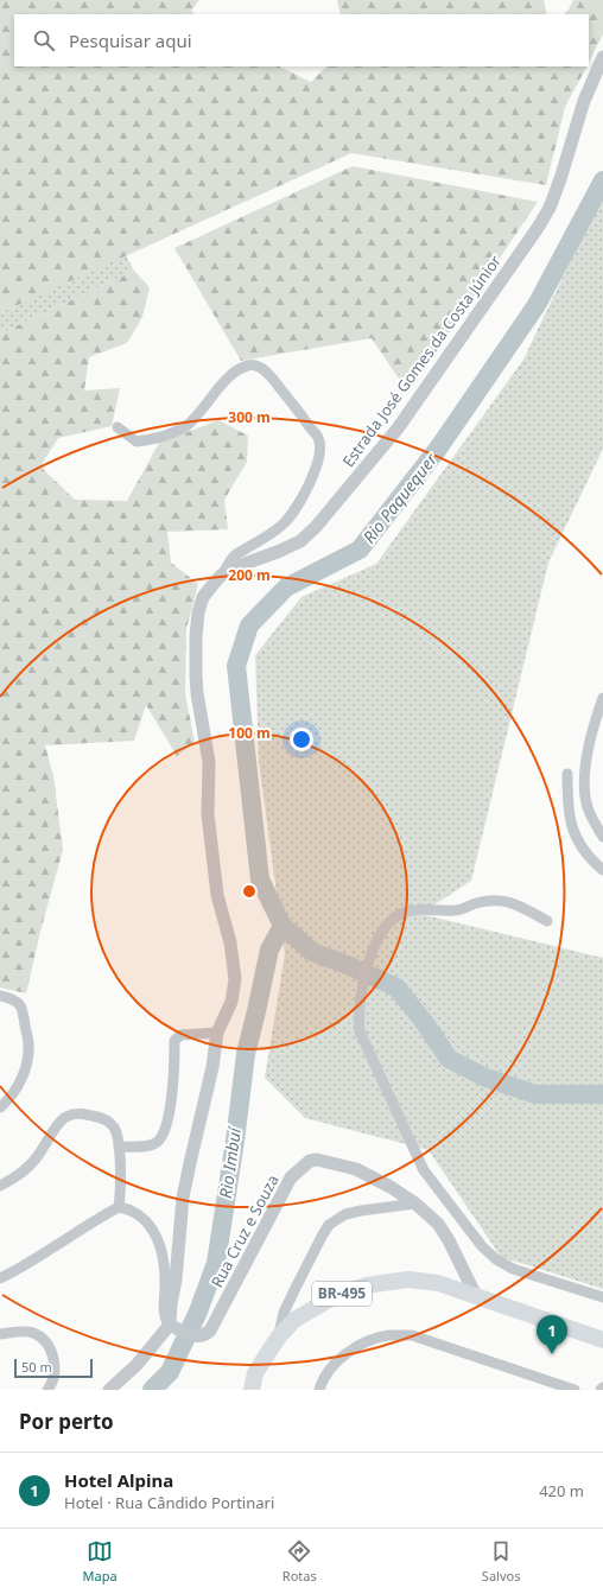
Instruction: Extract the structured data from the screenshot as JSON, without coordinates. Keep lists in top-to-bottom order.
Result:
{
  "streets": {
    "main road": ["BR-495"],
    "street": ["Estrada José Gomes da Costa Júnior", "Rua Cruz e Souza"]
  },
  "crossings": [
    ["Estrada José Gomes da Costa Júnior", "Rua Cruz e Souza"],
    ["Rua Cruz e Souza", "BR-495"]
  ],
  "water": ["Rio Paquequer", "Rio Imbuí"],
  "scale_bar": "50 m",
  "page": {
    "search": "Pesquisar aqui",
    "pins": "1",
    "scale": "50 m",
    "heading": "Por perto",
    "list": [
      {
        "mark": "1",
        "name": "Hotel Alpina",
        "note": "Hotel · Rua Cândido Portinari",
        "value": "420 m"
      }
    ],
    "nav": ["Mapa", "Rotas", "Salvos"]
  },
  "rings": ["300 m", "200 m", "100 m"]
}
